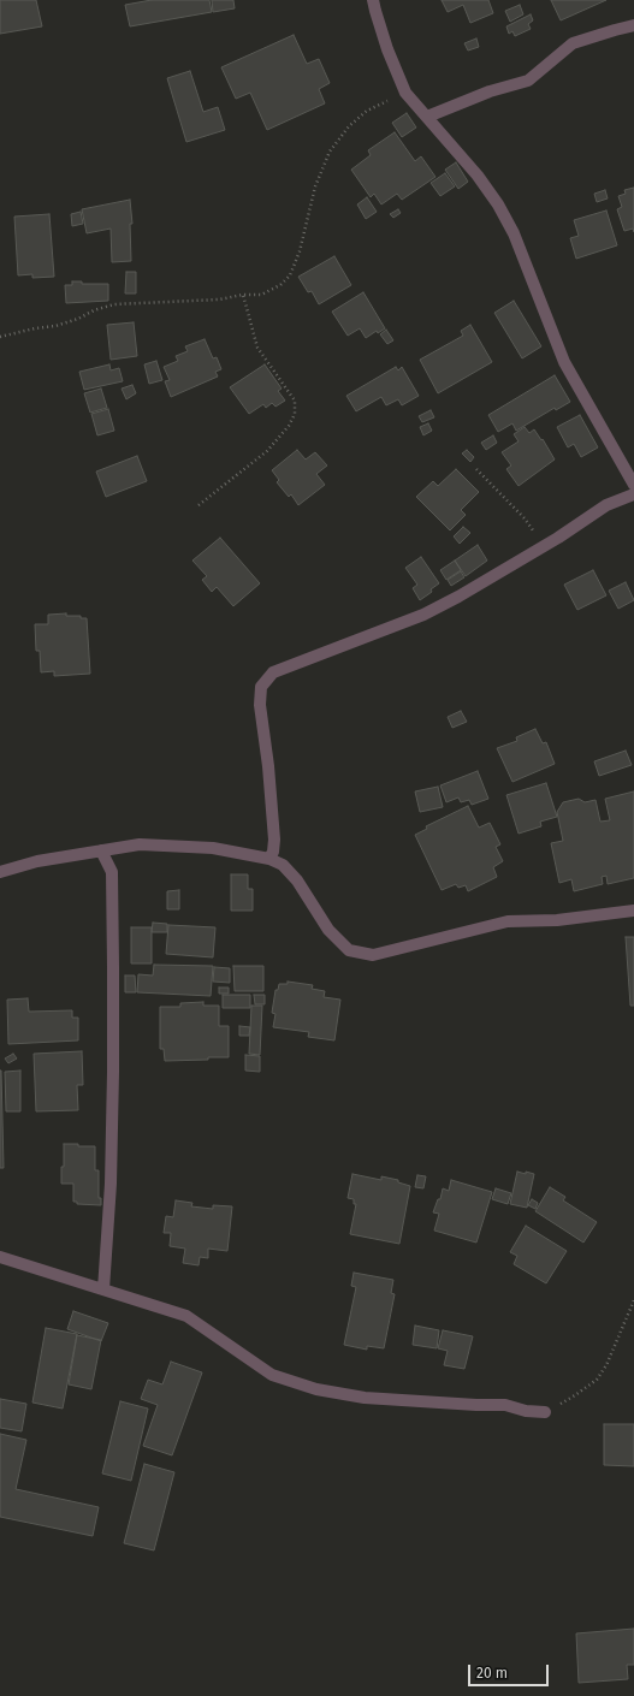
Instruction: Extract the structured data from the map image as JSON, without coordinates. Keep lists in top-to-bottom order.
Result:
{
  "scale_bar": "20 m"
}
